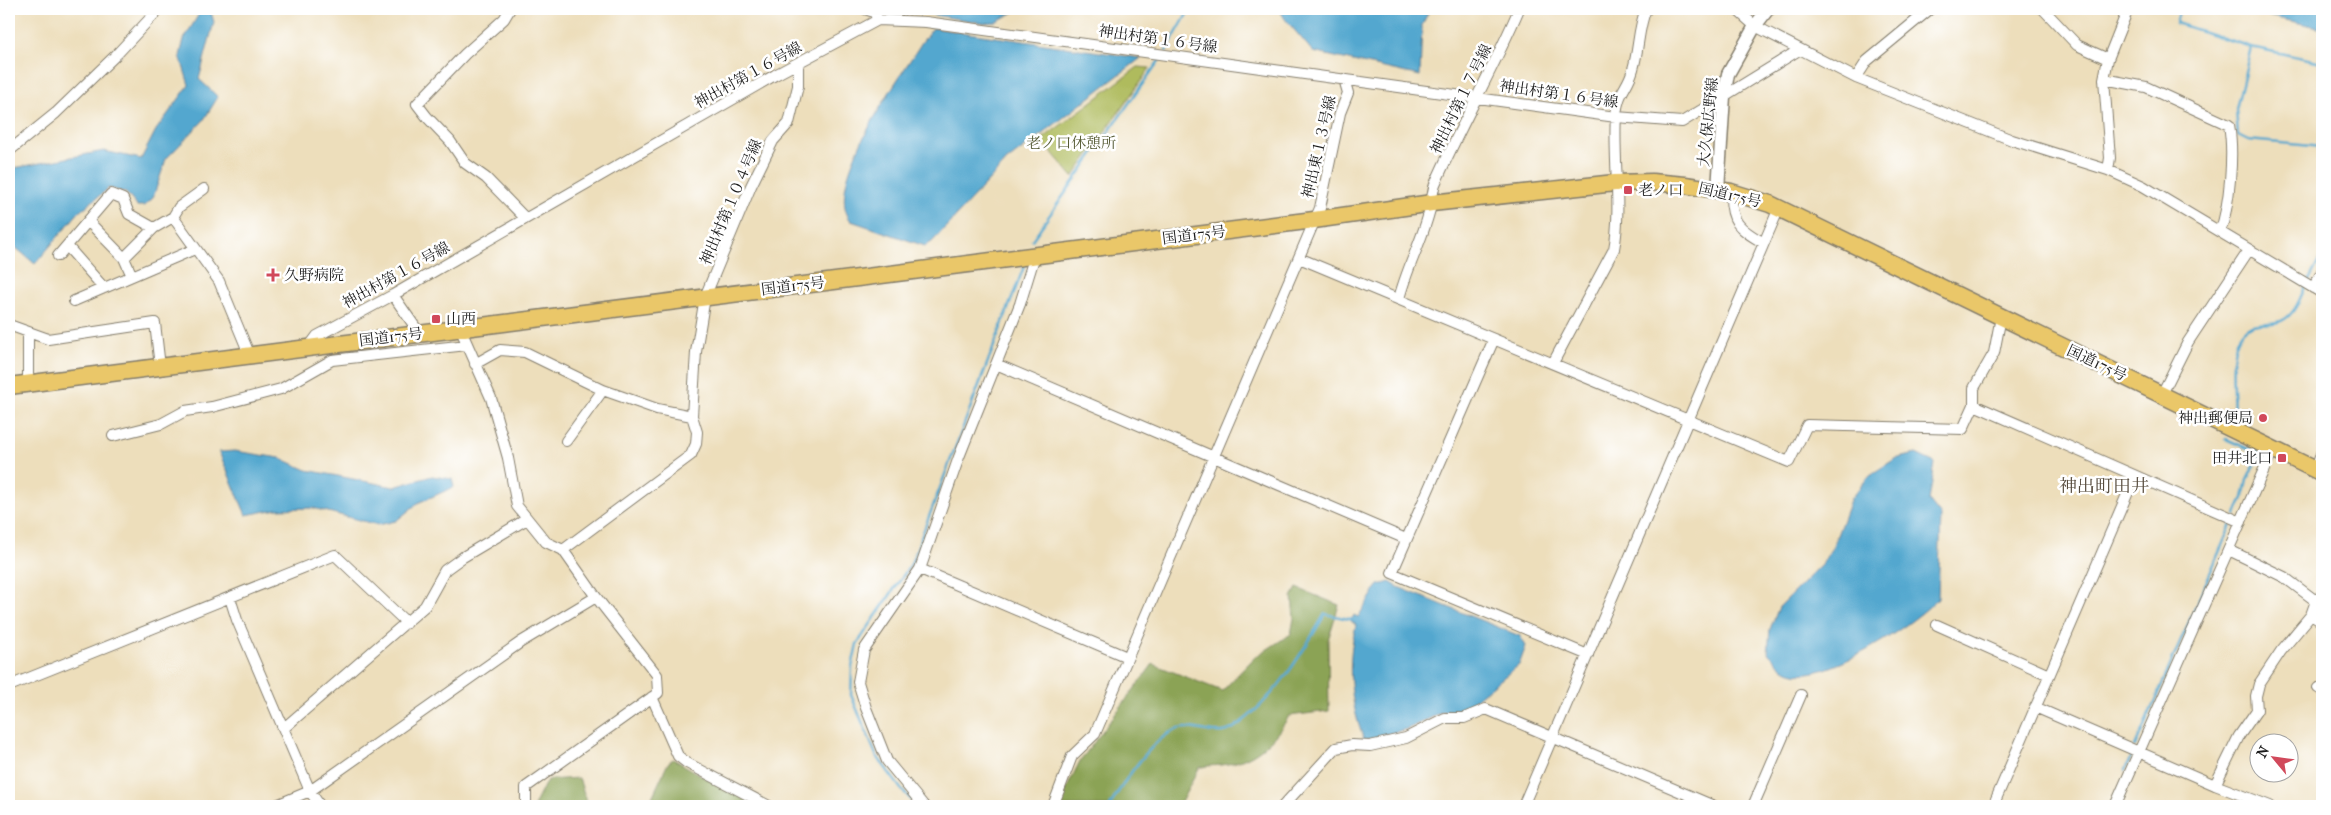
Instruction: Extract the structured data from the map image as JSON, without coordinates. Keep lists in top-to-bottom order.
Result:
{
  "streets": {
    "highway": ["国道175号"],
    "street": [
      "神出村第１６号線",
      "神出村第１７号線",
      "大久保広野線",
      "神出東１３号線",
      "神出村第１０４号線"
    ]
  },
  "crossings": [
    ["神出村第１６号線", "神出村第１７号線"],
    ["神出村第１６号線", "大久保広野線"],
    ["神出村第１６号線", "神出東１３号線"],
    ["神出村第１６号線", "国道175号"],
    ["神出村第１６号線", "神出村第１０４号線"],
    ["神出村第１７号線", "国道175号"],
    ["大久保広野線", "国道175号"],
    ["神出東１３号線", "国道175号"],
    ["国道175号", "神出村第１０４号線"]
  ],
  "districts": ["神出町田井"],
  "parks": ["老ノ口休憩所"],
  "places": {
    "transit": ["老ノ口", "山西", "田井北口"],
    "health": ["久野病院"],
    "other": ["神出郵便局"]
  },
  "north": "top left"
}
